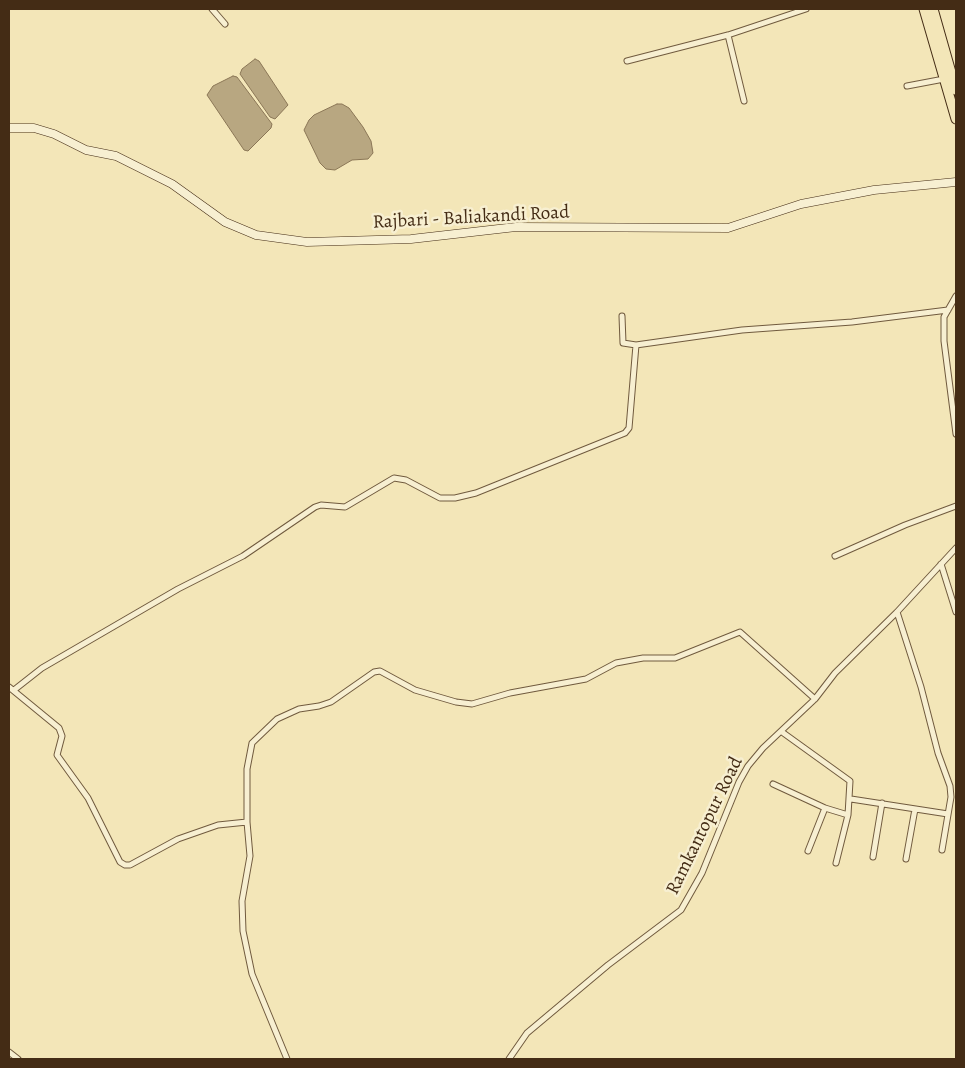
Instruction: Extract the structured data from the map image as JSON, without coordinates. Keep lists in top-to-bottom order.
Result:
{
  "streets": {
    "main road": ["Rajbari - Baliakandi Road"],
    "street": ["Ramkantopur Road"]
  }
}
